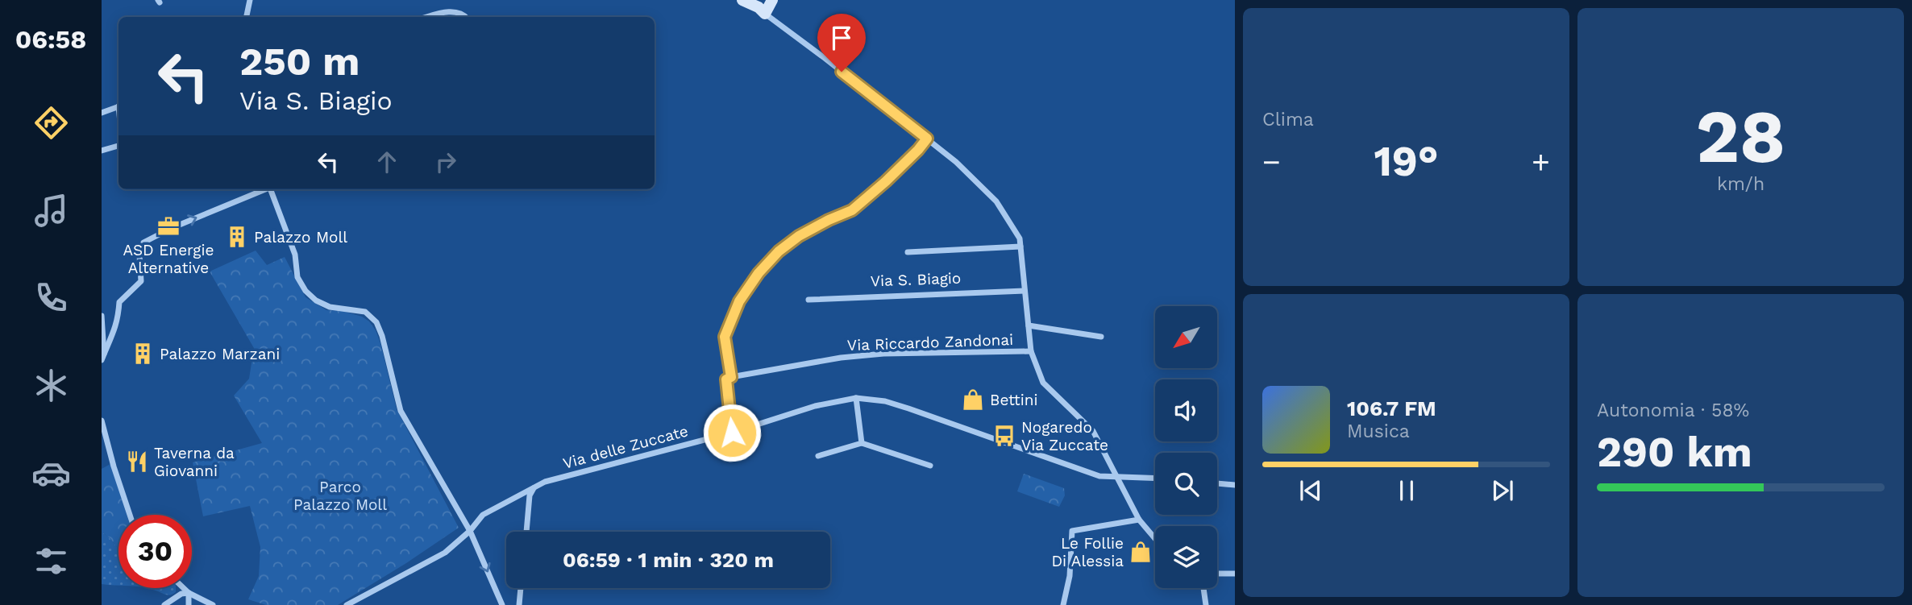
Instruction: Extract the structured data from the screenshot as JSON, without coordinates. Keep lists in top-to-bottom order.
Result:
{
  "streets": {
    "street": ["Via S. Biagio", "Via Riccardo Zandonai", "Via delle Zuccate"]
  },
  "parks": ["Parco Palazzo Moll"],
  "places": {
    "office": ["ASD Energie Alternative"],
    "building": ["Palazzo Moll", "Palazzo Marzani"],
    "shop": ["Bettini", "Le Follie Di Alessia"],
    "bus stop": ["Nogaredo Via Zuccate"],
    "restaurant": ["Taverna da Giovanni"]
  },
  "north": "bottom left",
  "page": {
    "tabs": "06:58",
    "tile": [
      "Clima",
      ["28", "km/h"],
      ["Autonomia · 58%", "290 km"]
    ],
    "turn": ["250 m", "Via S. Biagio"],
    "heat": ["−", "19°", "+"],
    "song": ["106.7 FM", "Musica"],
    "limit": "30",
    "trip": "06:59 · 1 min · 320 m"
  }
}
